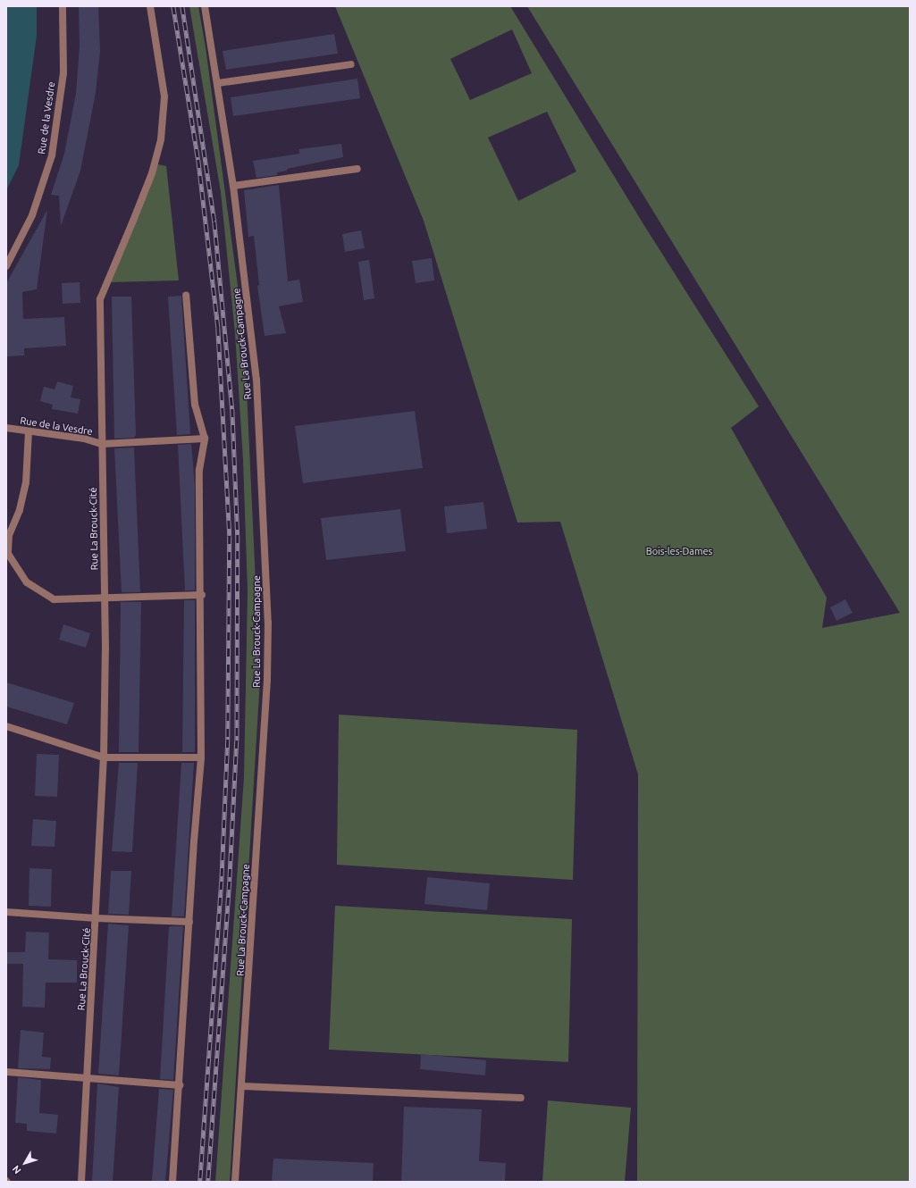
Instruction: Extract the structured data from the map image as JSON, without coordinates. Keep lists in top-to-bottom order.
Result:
{
  "streets": {
    "street": ["Rue de la Vesdre", "Rue La Brouck-Campagne", "Rue La Brouck-Cité"]
  },
  "crossings": [
    ["Rue de la Vesdre", "Rue La Brouck-Cité"]
  ],
  "parks": ["Bois-les-Dames"],
  "north": "bottom left"
}
